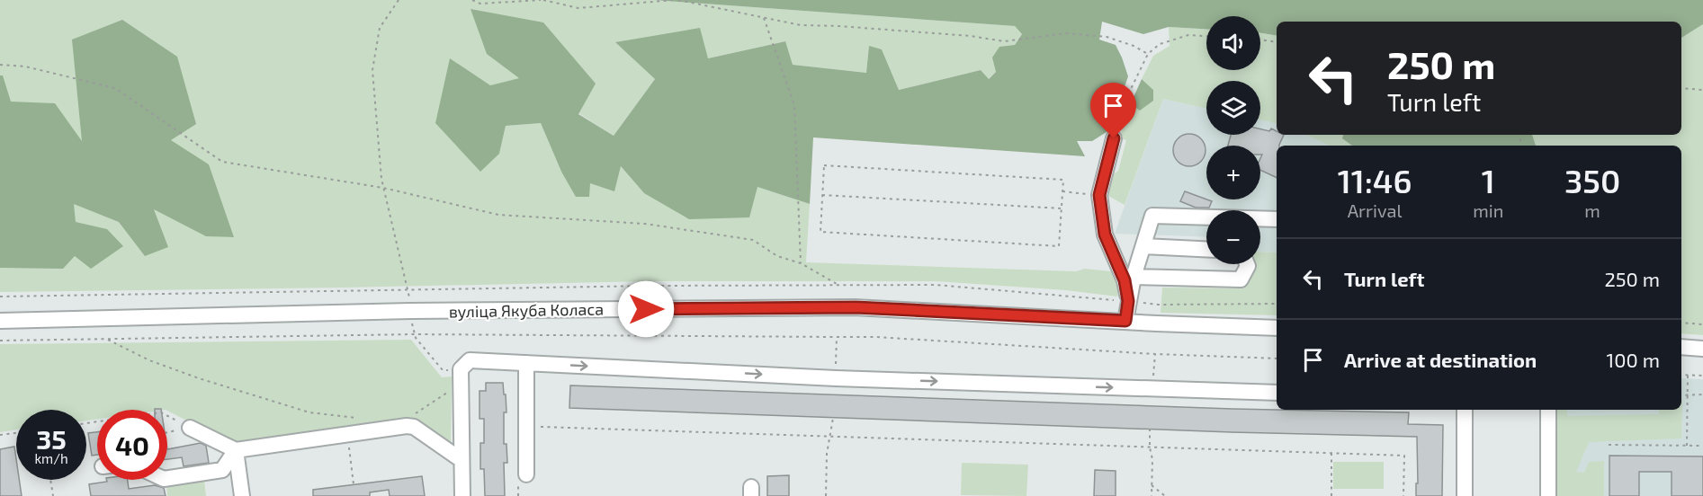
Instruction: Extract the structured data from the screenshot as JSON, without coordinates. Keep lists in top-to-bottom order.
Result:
{
  "streets": {
    "street": ["вуліца Якуба Коласа"]
  },
  "page": {
    "map_buttons": ["+", "−"],
    "turn": ["250 m", "Turn left"],
    "eta": [
      "11:46",
      "Arrival",
      "1",
      "min",
      "350",
      "m"
    ],
    "list": [
      {
        "name": "Turn left",
        "value": "250 m"
      },
      {
        "name": "Arrive at destination",
        "value": "100 m"
      }
    ],
    "speed": "35 km/h",
    "limit": "40"
  }
}
